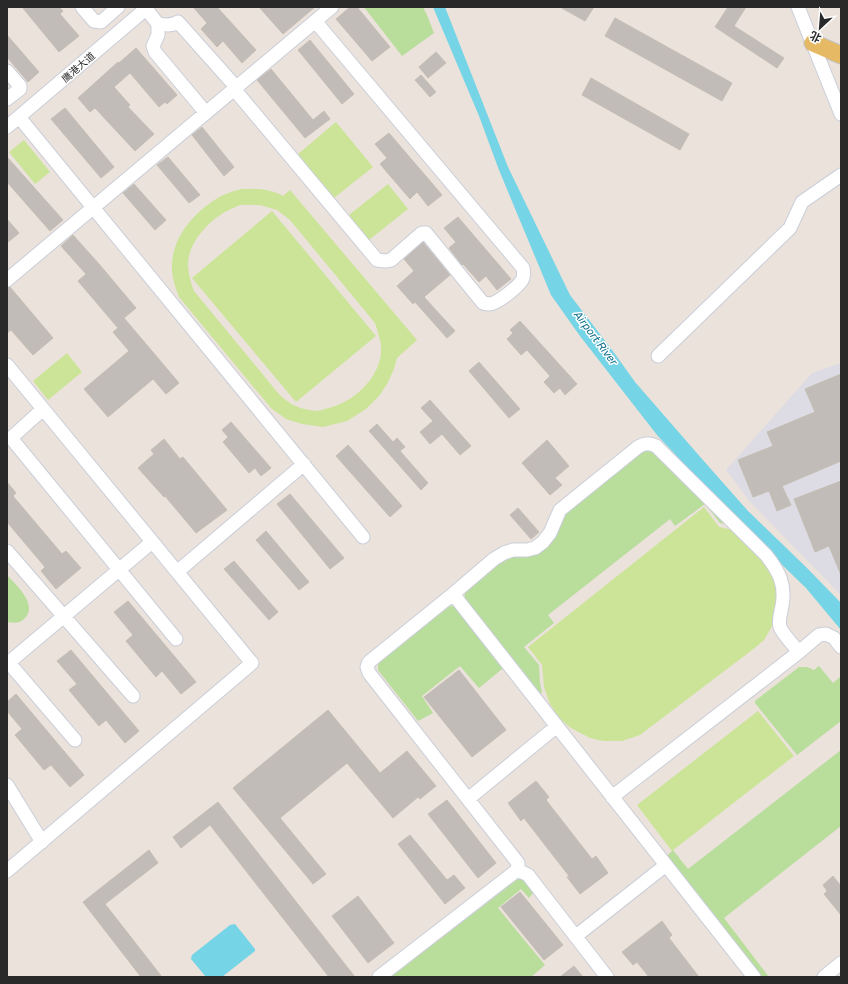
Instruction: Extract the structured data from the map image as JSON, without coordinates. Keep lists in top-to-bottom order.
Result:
{
  "streets": {
    "street": ["鹰港大道"]
  },
  "water": ["Airport River"],
  "north": "bottom left"
}
